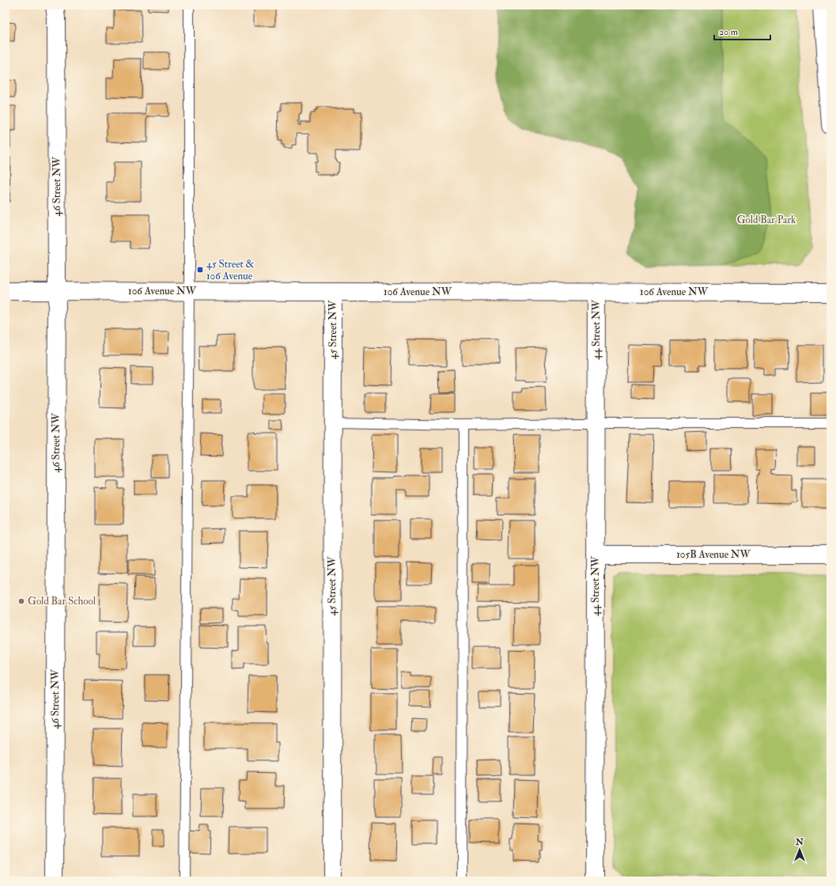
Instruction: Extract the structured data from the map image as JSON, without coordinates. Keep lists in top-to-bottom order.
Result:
{
  "streets": {
    "street": [
      "46 Street NW",
      "106 Avenue NW",
      "45 Street NW",
      "44 Street NW",
      "105B Avenue NW"
    ]
  },
  "crossings": [
    ["46 Street NW", "106 Avenue NW"],
    ["106 Avenue NW", "45 Street NW"],
    ["106 Avenue NW", "44 Street NW"],
    ["44 Street NW", "105B Avenue NW"]
  ],
  "parks": ["Gold Bar Park"],
  "places": {
    "transit": ["45 Street & 106 Avenue"],
    "other": ["Gold Bar School"]
  },
  "scale_bar": "20 m",
  "north": "top"
}
